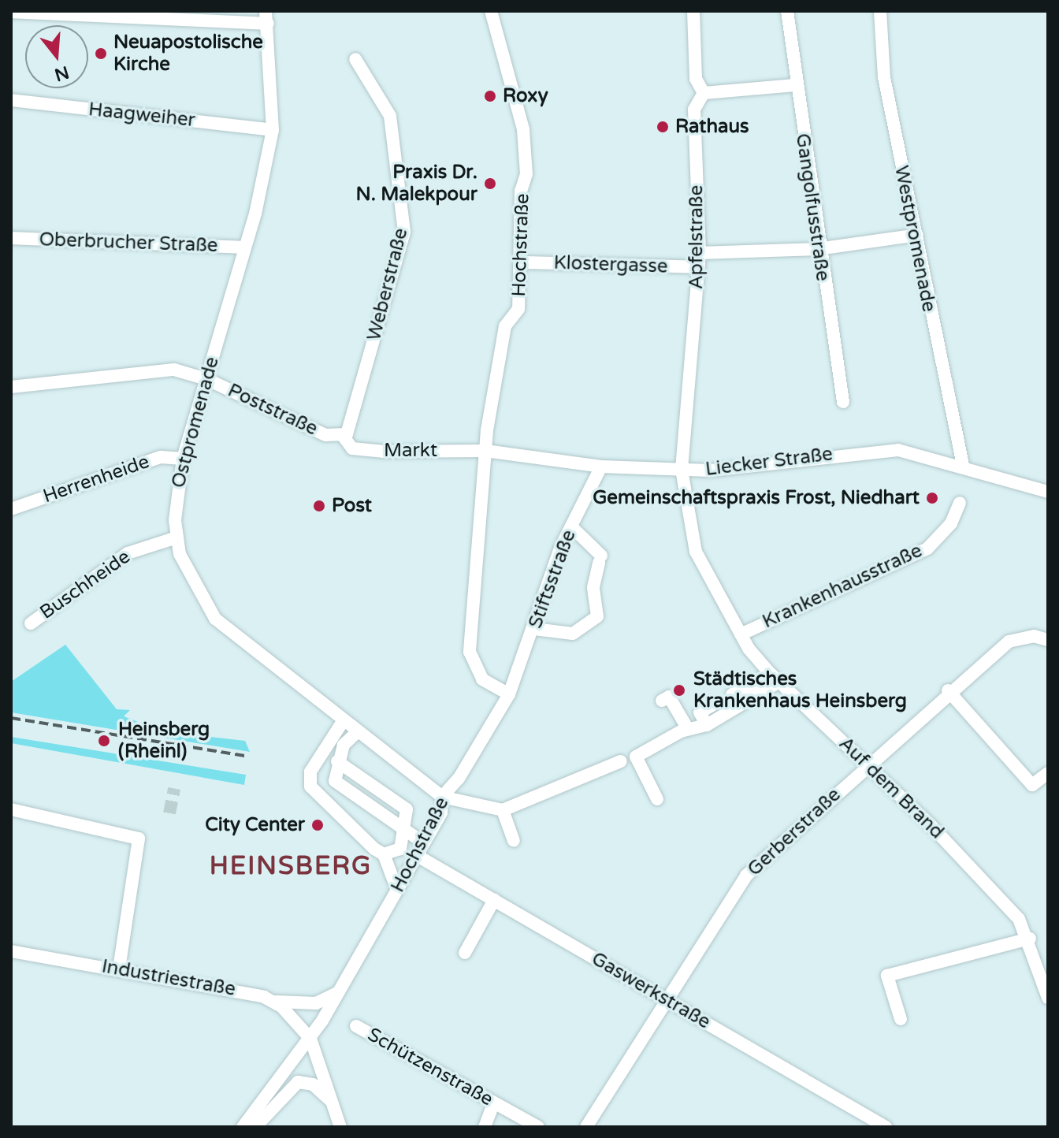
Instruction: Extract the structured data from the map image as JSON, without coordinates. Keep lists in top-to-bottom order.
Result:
{
  "streets": {
    "street": [
      "Haagweiher",
      "Gangolfusstraße",
      "Apfelstraße",
      "Westpromenade",
      "Oberbrucher Straße",
      "Hochstraße",
      "Klostergasse",
      "Weberstraße",
      "Poststraße",
      "Ostpromenade",
      "Markt",
      "Liecker Straße",
      "Herrenheide",
      "Stiftsstraße",
      "Buschheide",
      "Krankenhausstraße",
      "Auf dem Brand",
      "Gerberstraße",
      "Industriestraße",
      "Gaswerkstraße",
      "Schützenstraße"
    ]
  },
  "crossings": [
    ["Haagweiher", "Ostpromenade"],
    ["Apfelstraße", "Klostergasse"],
    ["Apfelstraße", "Liecker Straße"],
    ["Apfelstraße", "Auf dem Brand"],
    ["Westpromenade", "Liecker Straße"],
    ["Oberbrucher Straße", "Ostpromenade"],
    ["Hochstraße", "Klostergasse"],
    ["Hochstraße", "Ostpromenade"],
    ["Hochstraße", "Markt"],
    ["Hochstraße", "Liecker Straße"],
    ["Hochstraße", "Stiftsstraße"],
    ["Hochstraße", "Industriestraße"],
    ["Hochstraße", "Gaswerkstraße"],
    ["Weberstraße", "Poststraße"],
    ["Weberstraße", "Markt"],
    ["Poststraße", "Ostpromenade"],
    ["Poststraße", "Markt"],
    ["Ostpromenade", "Herrenheide"],
    ["Ostpromenade", "Buschheide"],
    ["Markt", "Liecker Straße"],
    ["Liecker Straße", "Stiftsstraße"],
    ["Liecker Straße", "Auf dem Brand"],
    ["Krankenhausstraße", "Auf dem Brand"],
    ["Auf dem Brand", "Gerberstraße"],
    ["Gerberstraße", "Gaswerkstraße"]
  ],
  "districts": ["HEINSBERG"],
  "places": [
    "Neuapostolische Kirche",
    "Roxy",
    "Rathaus",
    "Praxis Dr. N. Malekpour",
    "Gemeinschaftspraxis Frost, Niedhart",
    "Post",
    "Städtisches Krankenhaus Heinsberg",
    "Heinsberg (Rheinl)",
    "City Center"
  ],
  "north": "bottom"
}
